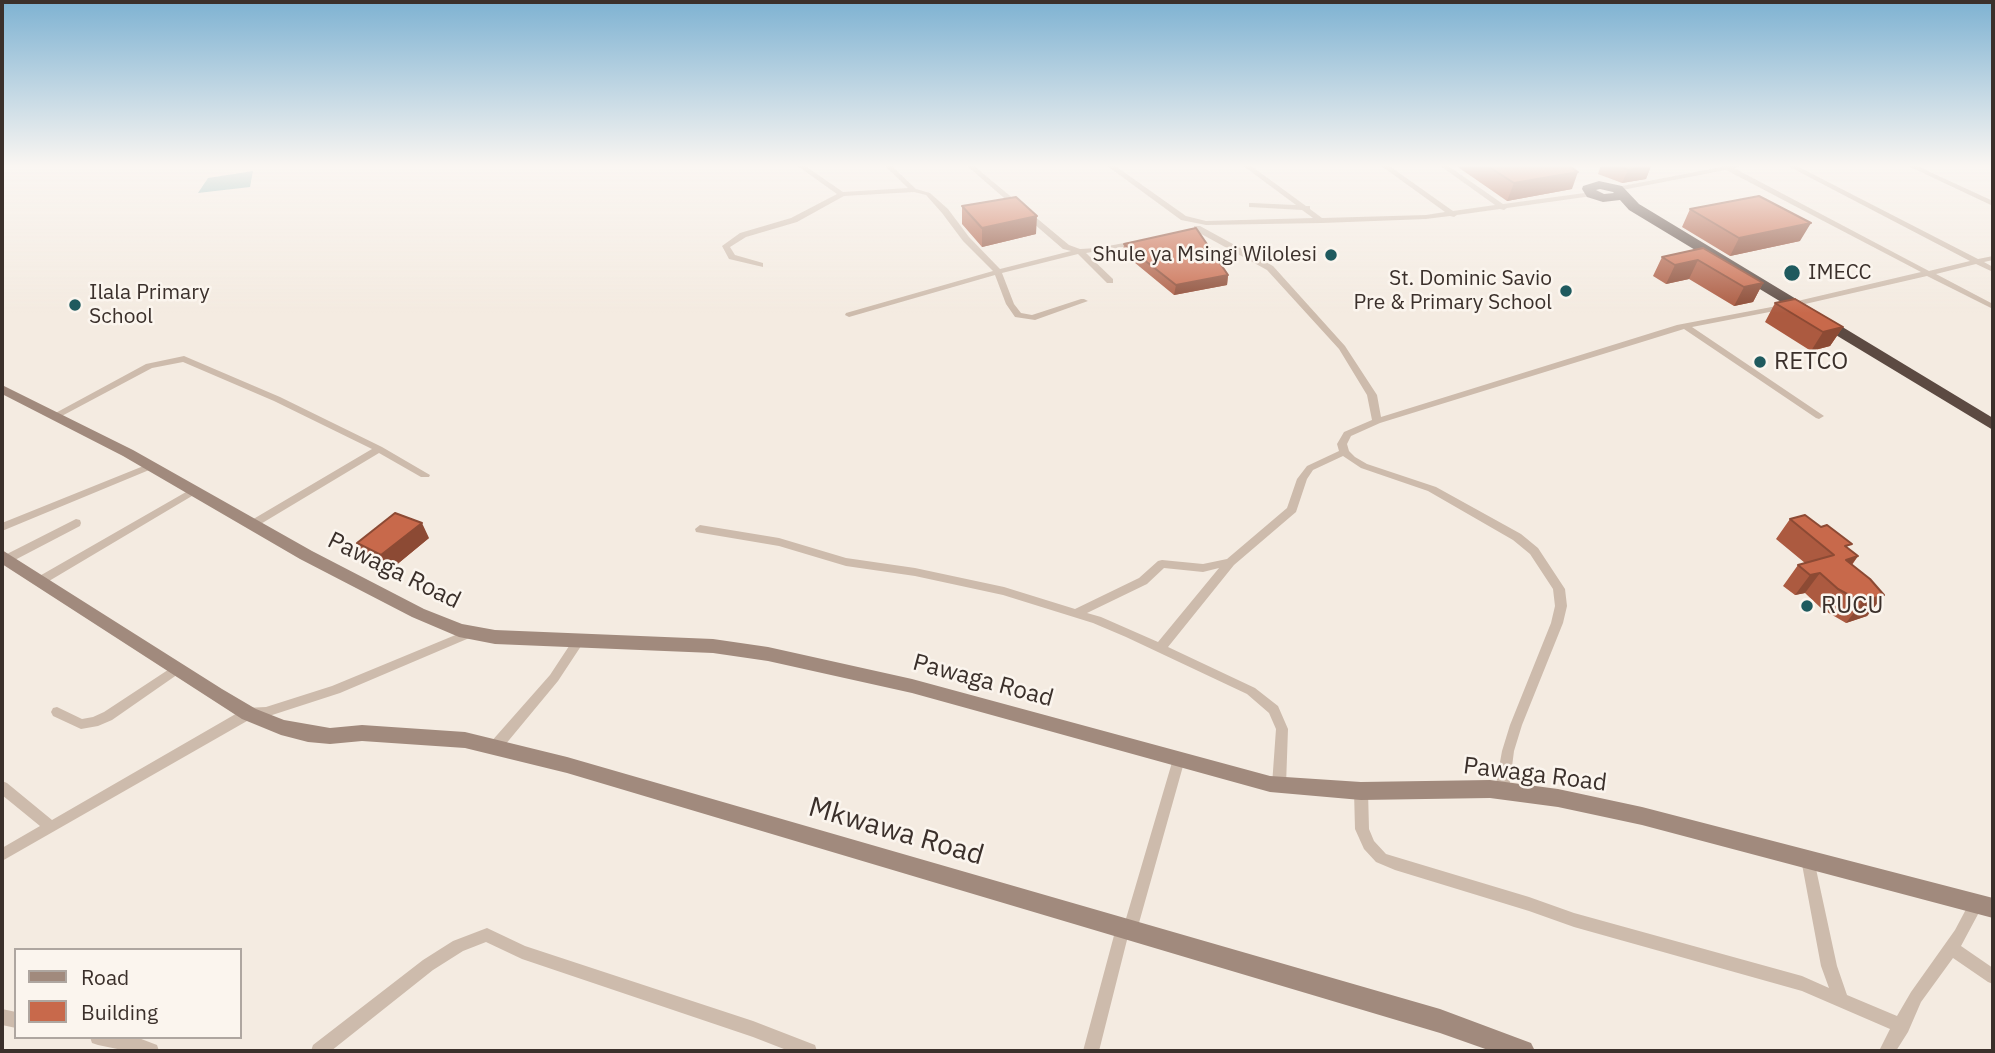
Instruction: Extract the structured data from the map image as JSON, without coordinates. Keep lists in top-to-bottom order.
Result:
{
  "streets": {
    "main road": ["Pawaga Road", "Mkwawa Road"]
  },
  "places": [
    "Shule ya Msingi Wilolesi",
    "IMECC",
    "St. Dominic Savio Pre & Primary School",
    "Ilala Primary School",
    "RETCO",
    "RUCU"
  ],
  "legend": ["Road", "Building"]
}
